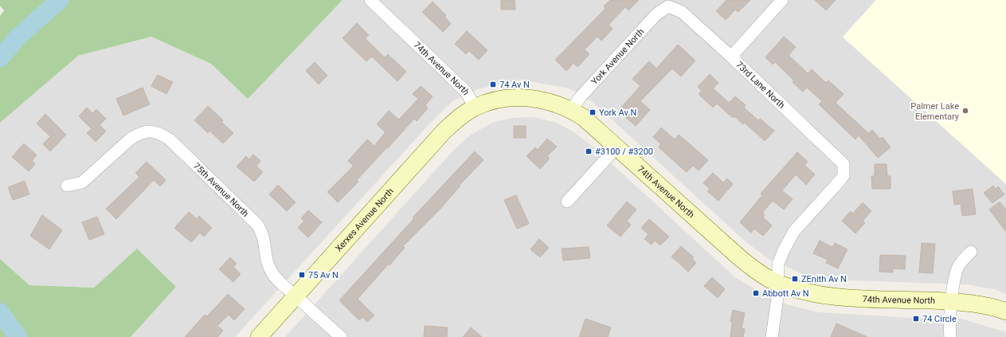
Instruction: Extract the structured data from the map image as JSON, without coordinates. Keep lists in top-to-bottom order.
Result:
{
  "streets": {
    "street": [
      "York Avenue North",
      "74th Avenue North",
      "73rd Lane North",
      "75th Avenue North",
      "Xerxes Avenue North"
    ]
  },
  "crossings": [
    ["York Avenue North", "74th Avenue North"],
    ["York Avenue North", "73rd Lane North"],
    ["74th Avenue North", "73rd Lane North"],
    ["74th Avenue North", "Xerxes Avenue North"],
    ["75th Avenue North", "Xerxes Avenue North"]
  ],
  "places": {
    "transit": [
      "74 Av N",
      "York Av N",
      "#3100 / #3200",
      "75 Av N",
      "ZEnith Av N",
      "Abbott Av N",
      "74 Circle"
    ],
    "other": ["Palmer Lake Elementary"]
  }
}
